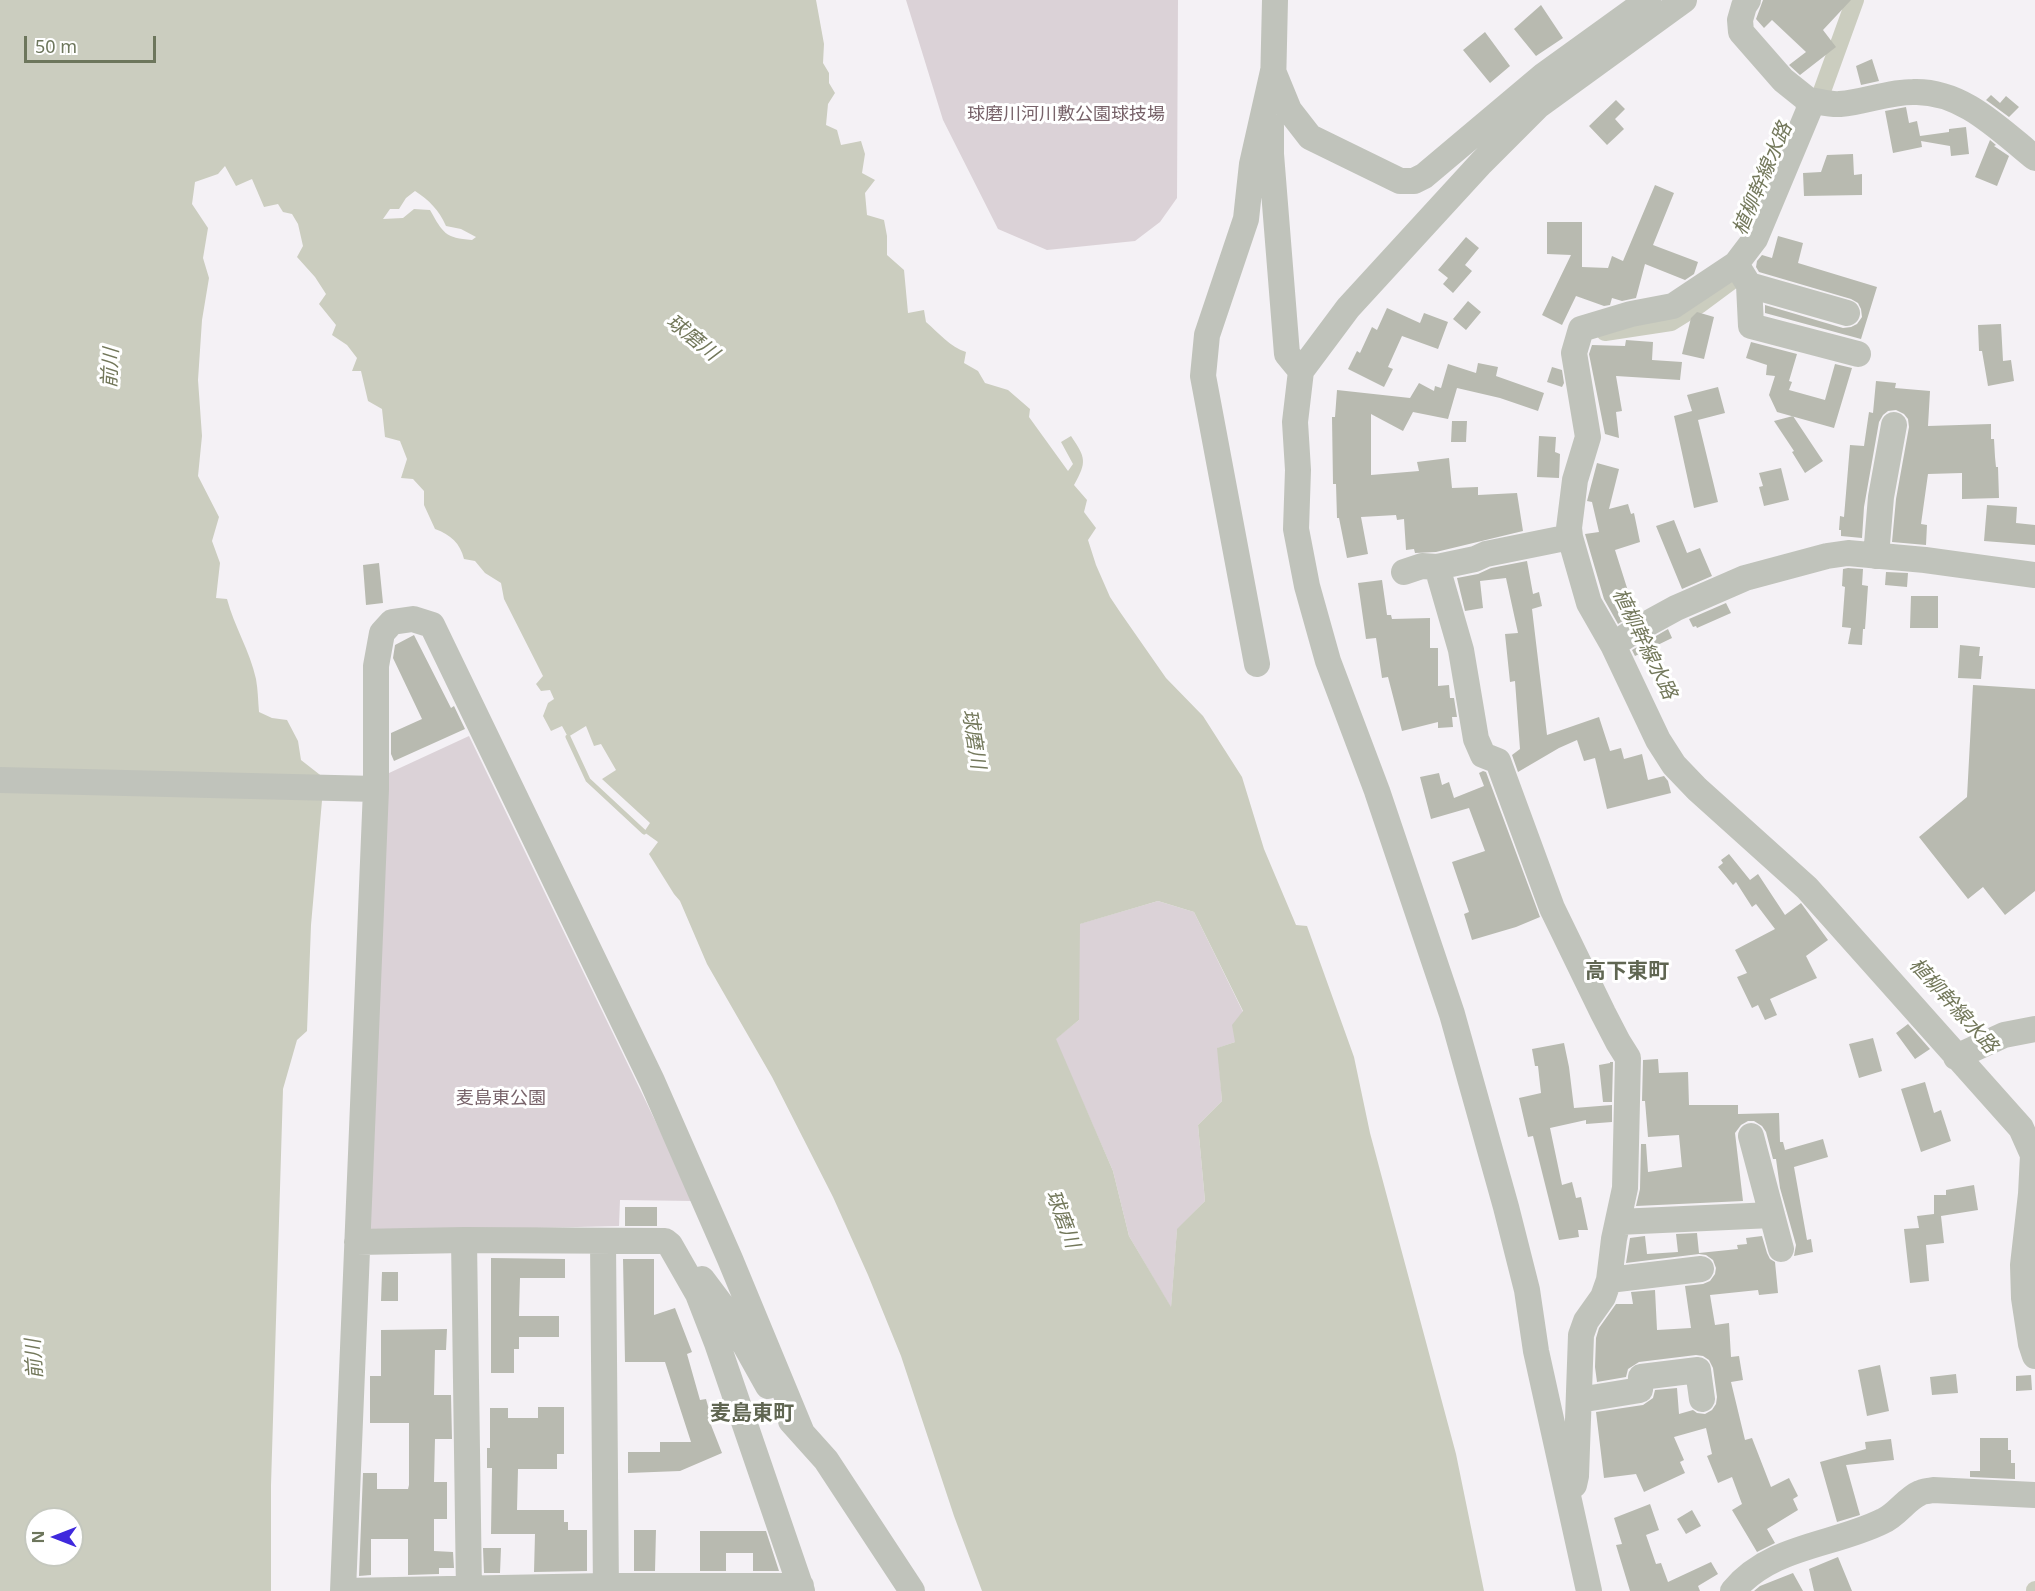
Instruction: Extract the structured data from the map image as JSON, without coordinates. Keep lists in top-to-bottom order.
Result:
{
  "districts": ["高下東町", "麦島東町"],
  "water": ["植柳幹線水路", "球磨川", "前川"],
  "parks": ["球磨川河川敷公園球技場", "麦島東公園"],
  "scale_bar": "50 m",
  "north": "left"
}
